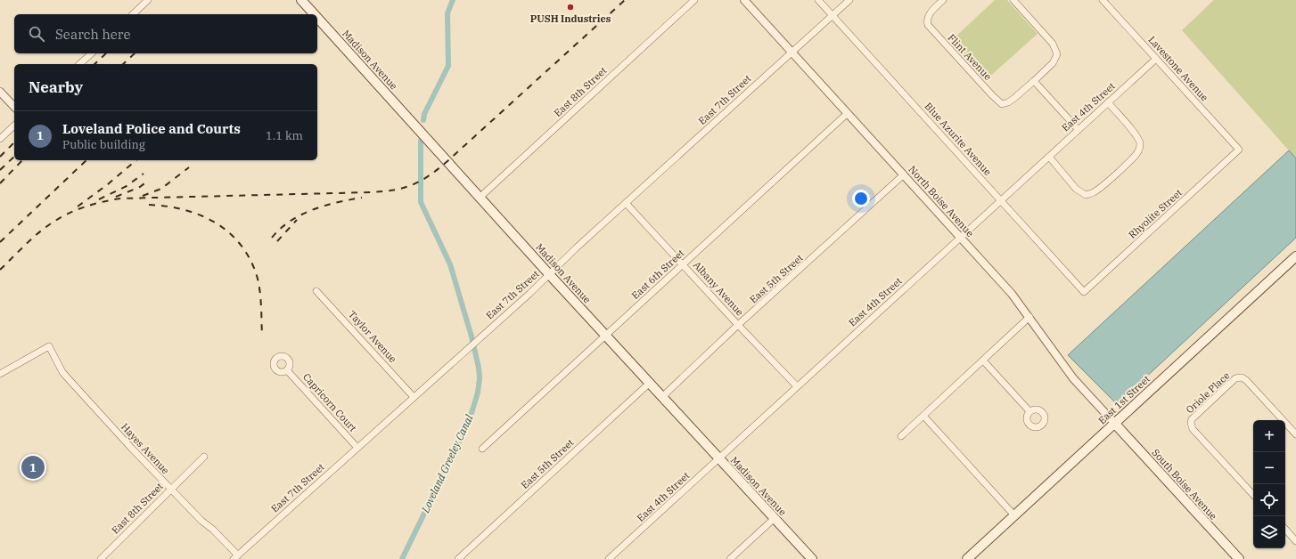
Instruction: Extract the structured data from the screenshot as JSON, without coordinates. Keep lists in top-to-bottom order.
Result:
{
  "streets": {
    "main road": ["Madison Avenue", "East 1st Street", "South Boise Avenue"],
    "street": [
      "Flint Avenue",
      "Lavestone Avenue",
      "East 8th Street",
      "East 7th Street",
      "East 4th Street",
      "Blue Azurite Avenue",
      "North Boise Avenue",
      "Rhyolite Street",
      "East 6th Street",
      "East 5th Street",
      "Albany Avenue",
      "Taylor Avenue",
      "Oriole Place",
      "Capricorn Court",
      "Hayes Avenue"
    ]
  },
  "crossings": [
    ["Madison Avenue", "East 8th Street"],
    ["Madison Avenue", "East 7th Street"],
    ["Madison Avenue", "East 4th Street"],
    ["Madison Avenue", "East 6th Street"],
    ["Madison Avenue", "East 5th Street"],
    ["Lavestone Avenue", "East 4th Street"],
    ["Lavestone Avenue", "Rhyolite Street"],
    ["East 8th Street", "Hayes Avenue"],
    ["East 7th Street", "Blue Azurite Avenue"],
    ["East 7th Street", "North Boise Avenue"],
    ["East 7th Street", "Albany Avenue"],
    ["East 7th Street", "Taylor Avenue"],
    ["East 7th Street", "Capricorn Court"],
    ["East 7th Street", "Hayes Avenue"],
    ["East 4th Street", "Blue Azurite Avenue"],
    ["East 4th Street", "North Boise Avenue"],
    ["East 4th Street", "Albany Avenue"],
    ["Blue Azurite Avenue", "Rhyolite Street"],
    ["North Boise Avenue", "East 6th Street"],
    ["North Boise Avenue", "East 5th Street"],
    ["North Boise Avenue", "East 1st Street"],
    ["North Boise Avenue", "South Boise Avenue"],
    ["East 6th Street", "Albany Avenue"],
    ["East 5th Street", "Albany Avenue"],
    ["East 1st Street", "South Boise Avenue"]
  ],
  "water": ["Loveland Greeley Canal"],
  "places": ["PUSH Industries"],
  "page": {
    "search": "Search here",
    "heading": "Nearby",
    "list": [
      {
        "mark": "1",
        "name": "Loveland Police and Courts",
        "note": "Public building",
        "value": "1.1 km"
      }
    ],
    "map_buttons": ["+", "−"],
    "pins": "1"
  }
}
